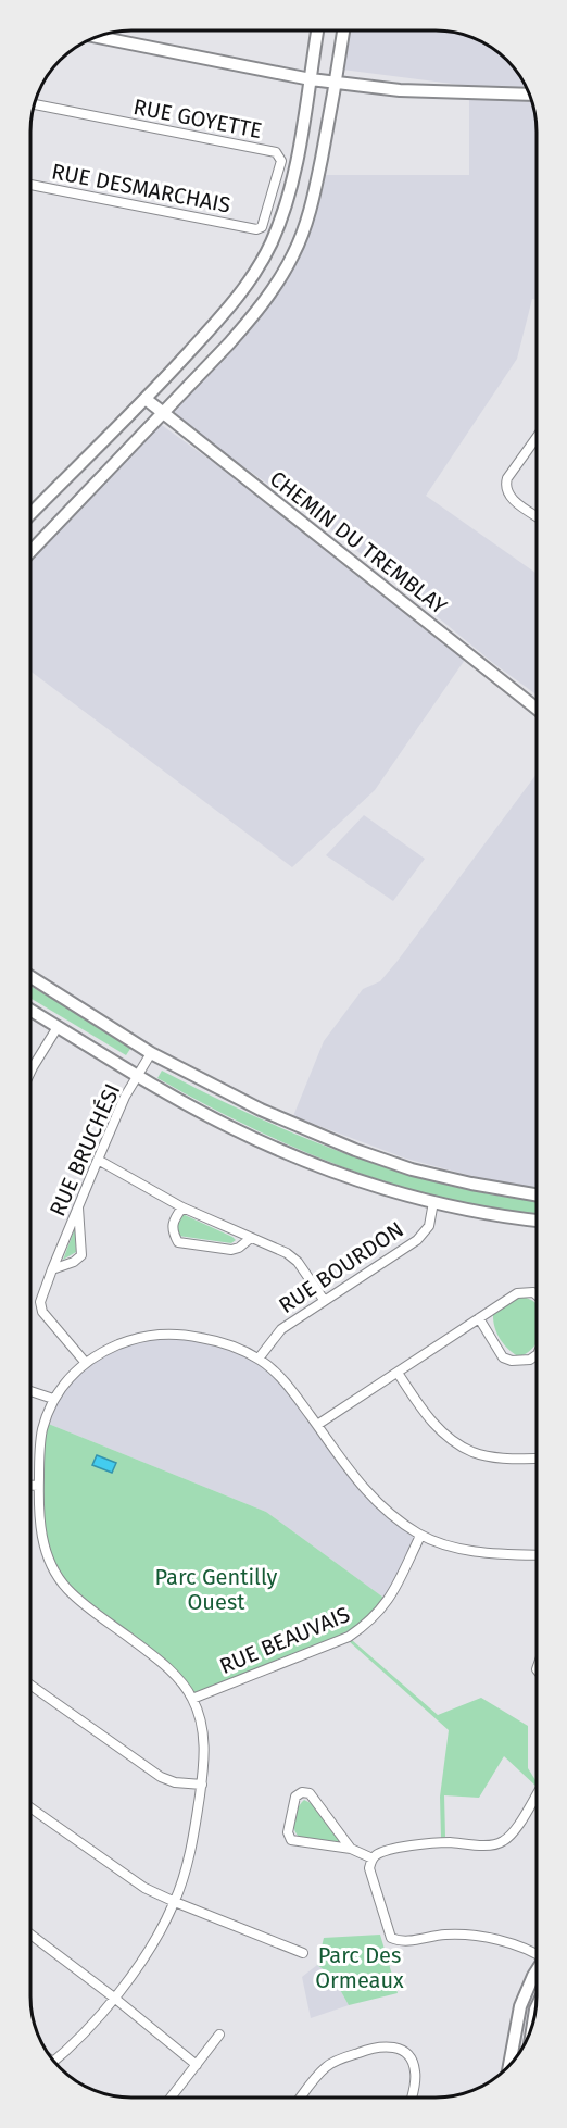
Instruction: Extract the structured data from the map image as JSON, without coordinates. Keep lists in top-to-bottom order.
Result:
{
  "streets": {
    "main road": ["CHEMIN DU TREMBLAY"],
    "street": [
      "RUE GOYETTE",
      "RUE DESMARCHAIS",
      "RUE BRUCHÉSI",
      "RUE BOURDON",
      "RUE BEAUVAIS"
    ]
  },
  "crossings": [
    ["RUE GOYETTE", "RUE DESMARCHAIS"]
  ],
  "parks": ["Parc Gentilly Ouest", "Parc Des Ormeaux"]
}
